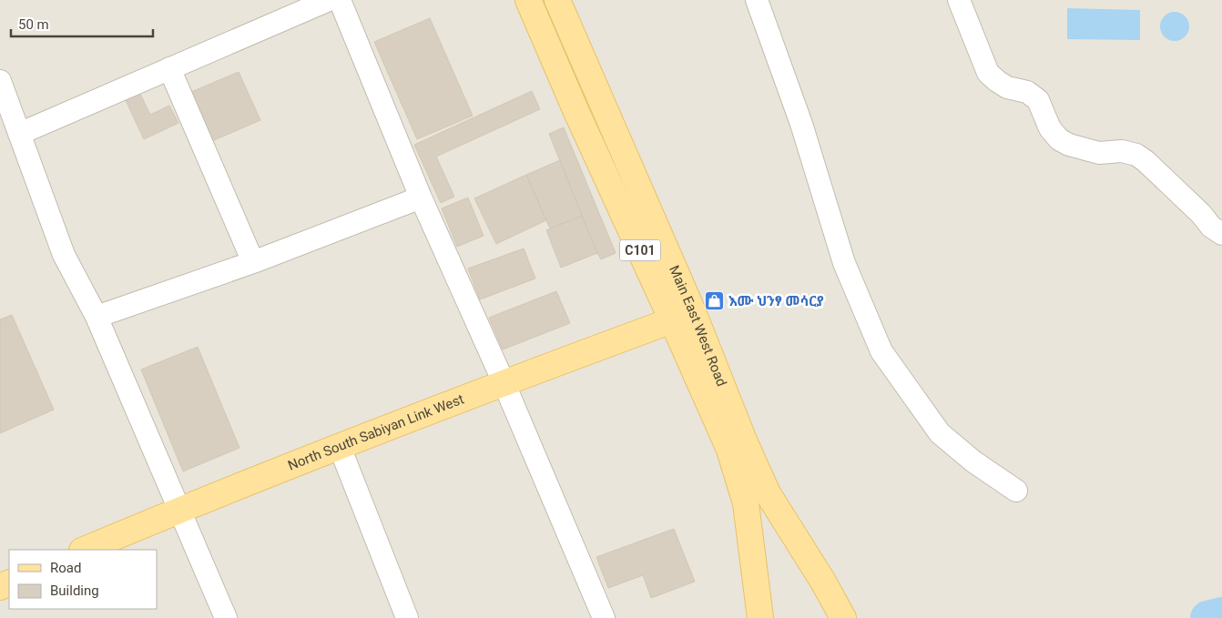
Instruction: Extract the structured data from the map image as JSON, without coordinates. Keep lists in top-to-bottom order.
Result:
{
  "streets": {
    "main road": ["C101", "Main East West Road", "North South Sabiyan Link West"]
  },
  "crossings": [
    ["Main East West Road", "North South Sabiyan Link West"]
  ],
  "places": {
    "shop": ["እሙ ህንፃ መሳርያ"]
  },
  "legend": ["Road", "Building"],
  "scale_bar": "50 m"
}
